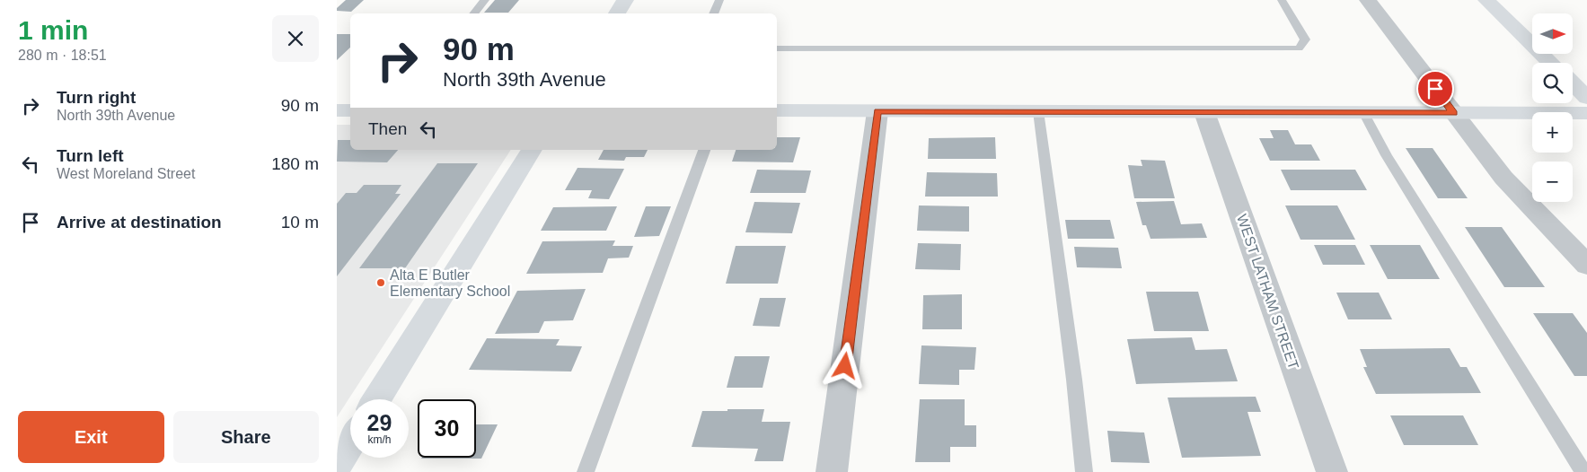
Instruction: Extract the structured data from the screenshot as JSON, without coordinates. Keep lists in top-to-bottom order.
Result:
{
  "streets": {
    "street": ["WEST LATHAM STREET"]
  },
  "places": ["Alta E Butler Elementary School"],
  "north": "right",
  "page": {
    "heading": ["1 min", "280 m · 18:51"],
    "map_buttons": ["+", "−"],
    "turn": ["90 m", "North 39th Avenue"],
    "list": [
      {
        "name": "Turn right",
        "note": "North 39th Avenue",
        "value": "90 m"
      },
      {
        "name": "Turn left",
        "note": "West Moreland Street",
        "value": "180 m"
      },
      {
        "name": "Arrive at destination",
        "value": "10 m"
      }
    ],
    "then": "Then",
    "speed": "29 km/h",
    "limit": "30",
    "buttons": ["Exit", "Share"]
  }
}
